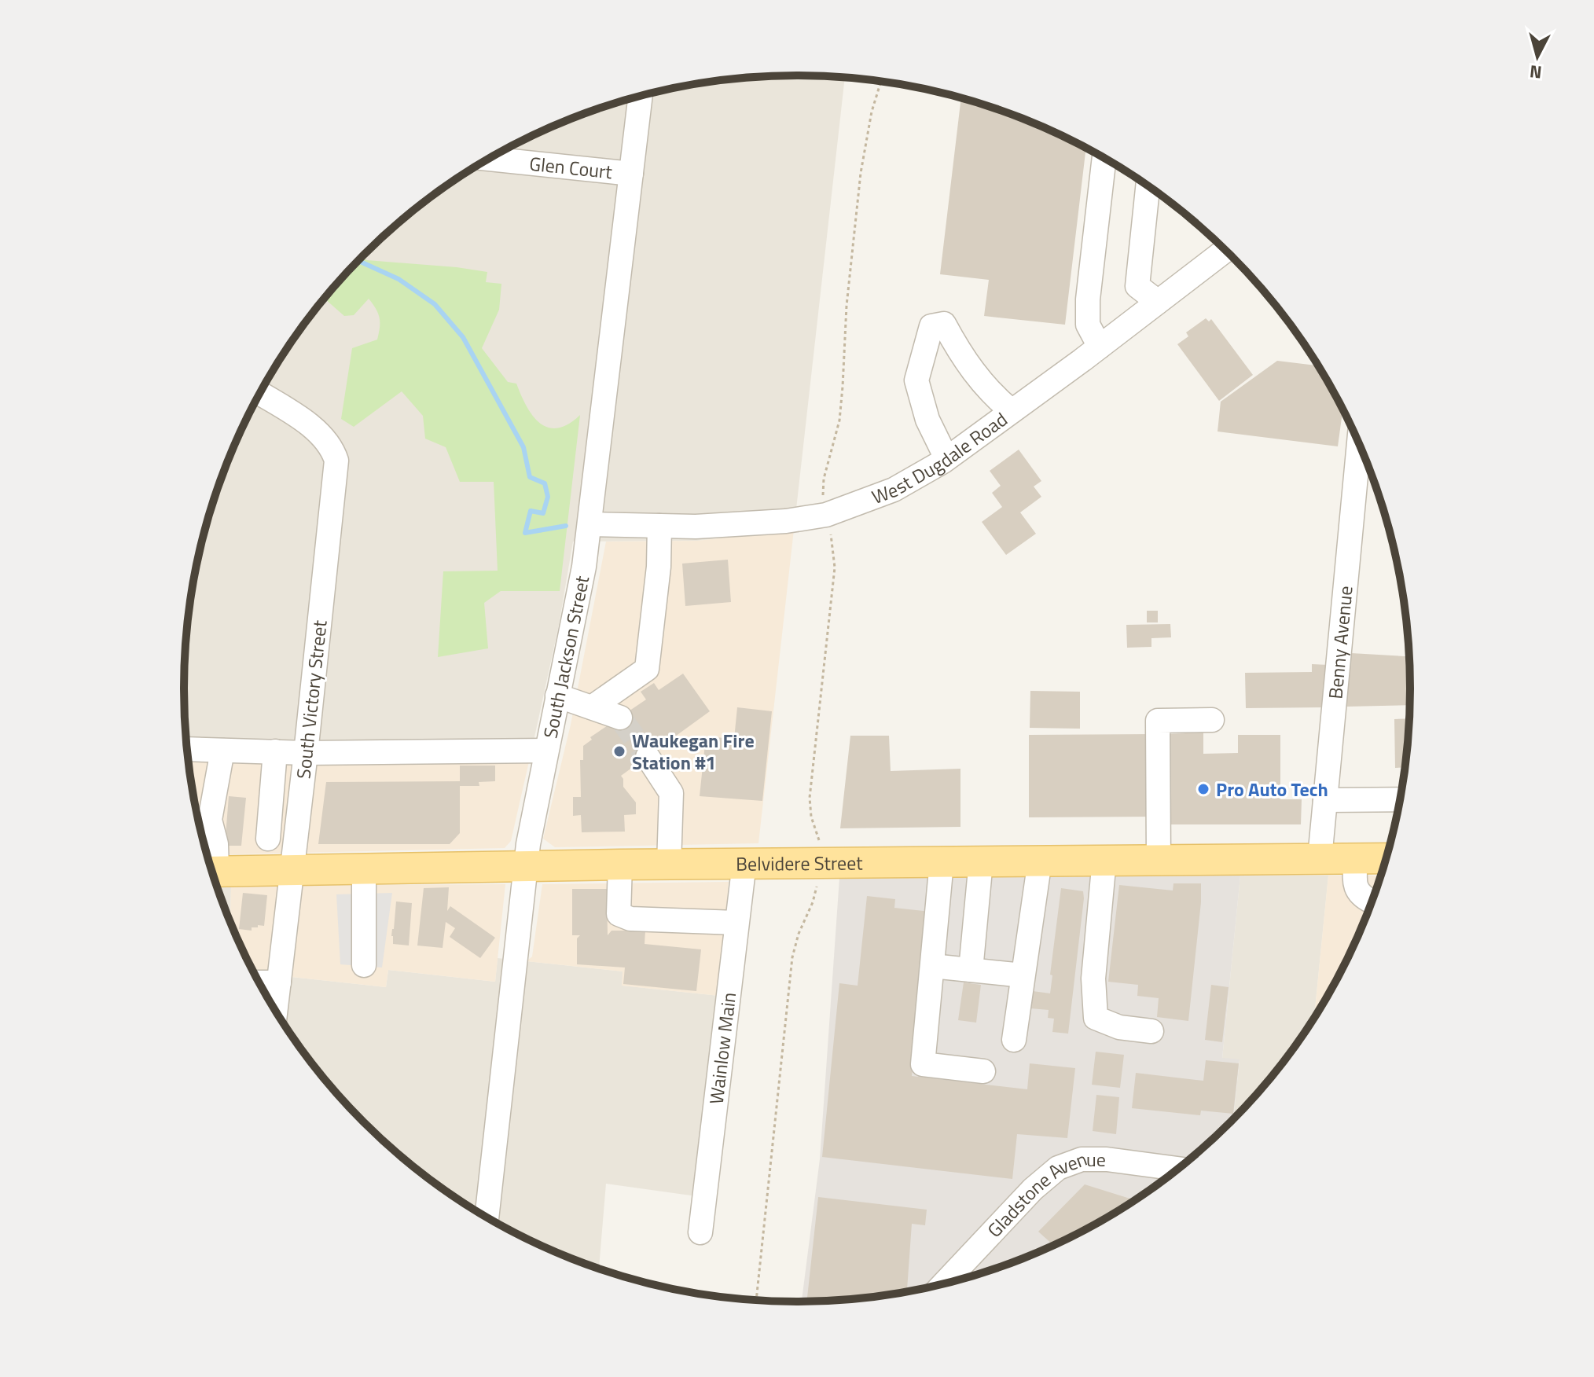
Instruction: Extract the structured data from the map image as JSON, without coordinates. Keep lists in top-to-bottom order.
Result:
{
  "streets": {
    "main road": ["Belvidere Street"],
    "street": [
      "Glen Court",
      "West Dugdale Road",
      "Benny Avenue",
      "South Jackson Street",
      "South Victory Street",
      "Wainlow Main",
      "Gladstone Avenue"
    ]
  },
  "crossings": [
    ["Glen Court", "South Jackson Street"],
    ["West Dugdale Road", "South Jackson Street"],
    ["Benny Avenue", "Belvidere Street"],
    ["South Jackson Street", "Belvidere Street"],
    ["South Victory Street", "Belvidere Street"],
    ["Belvidere Street", "Wainlow Main"]
  ],
  "places": ["Waukegan Fire Station #1", "Pro Auto Tech"],
  "north": "bottom"
}
